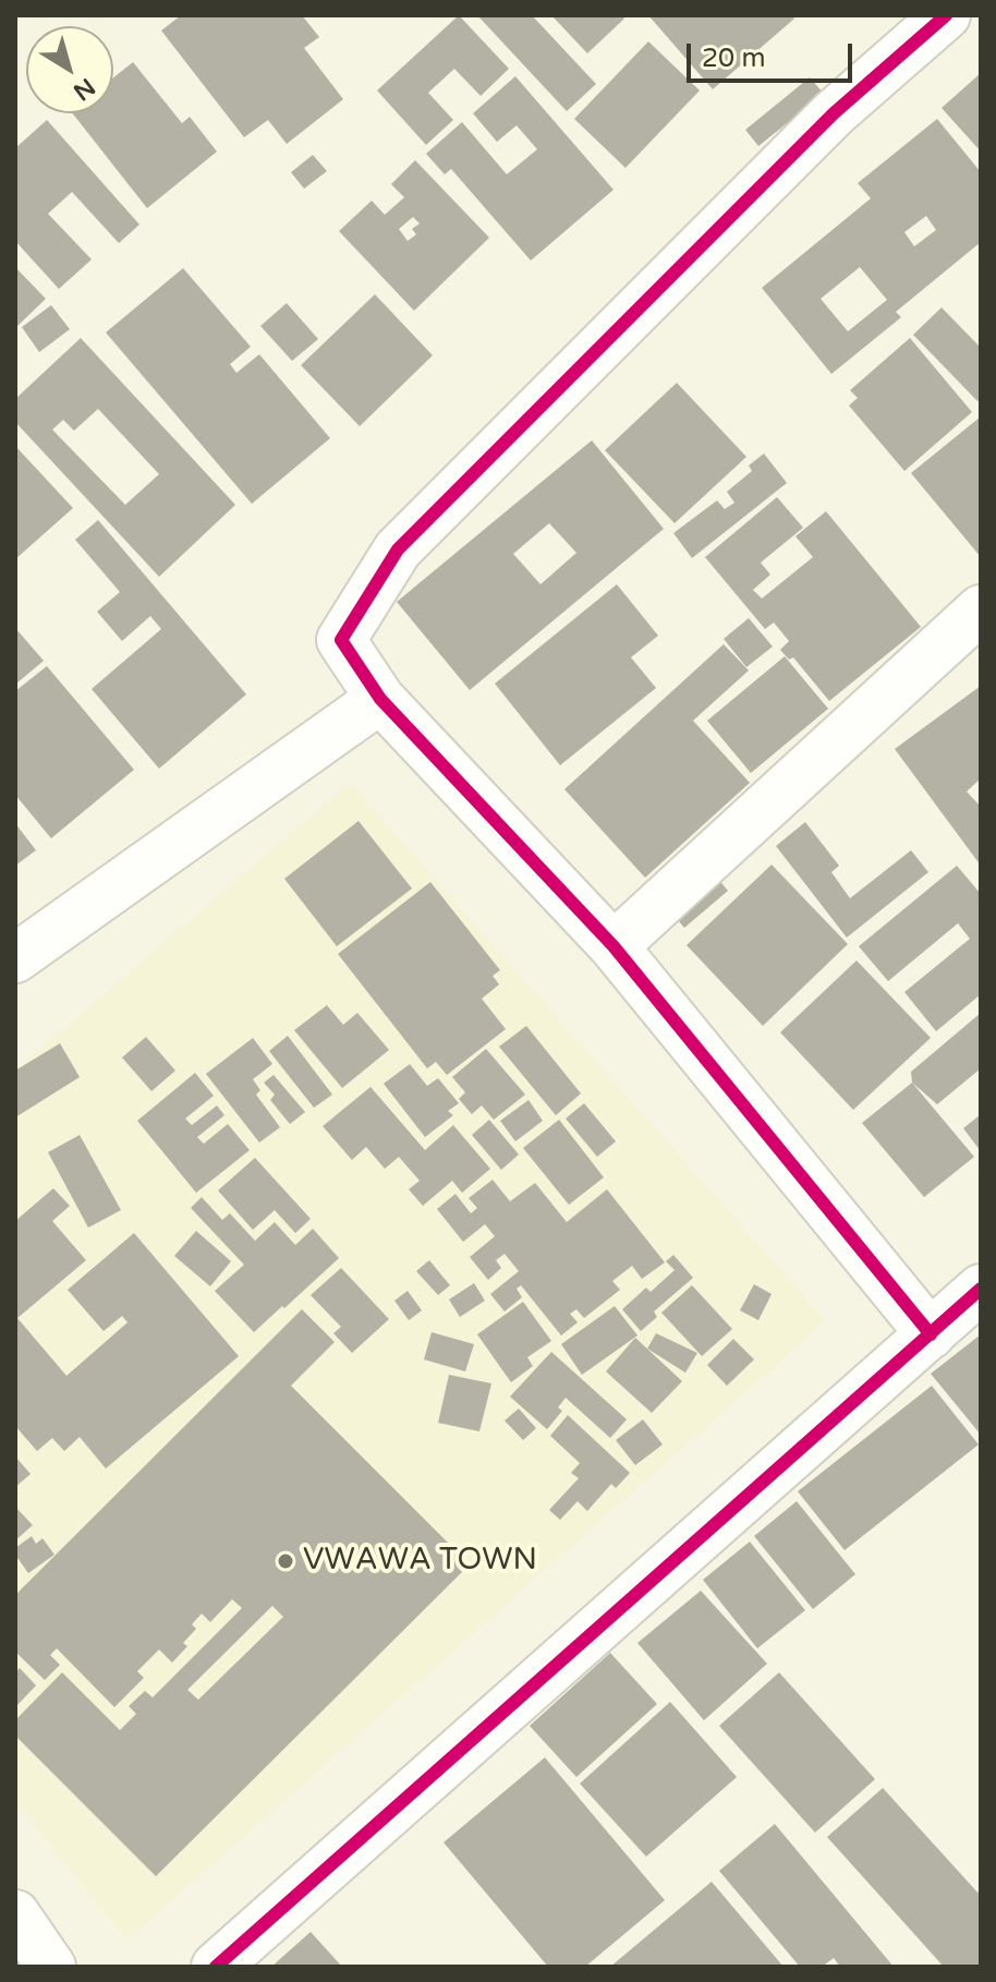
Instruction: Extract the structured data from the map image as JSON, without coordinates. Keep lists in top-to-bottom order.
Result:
{
  "places": ["VWAWA TOWN"],
  "scale_bar": "20 m",
  "north": "bottom right"
}
